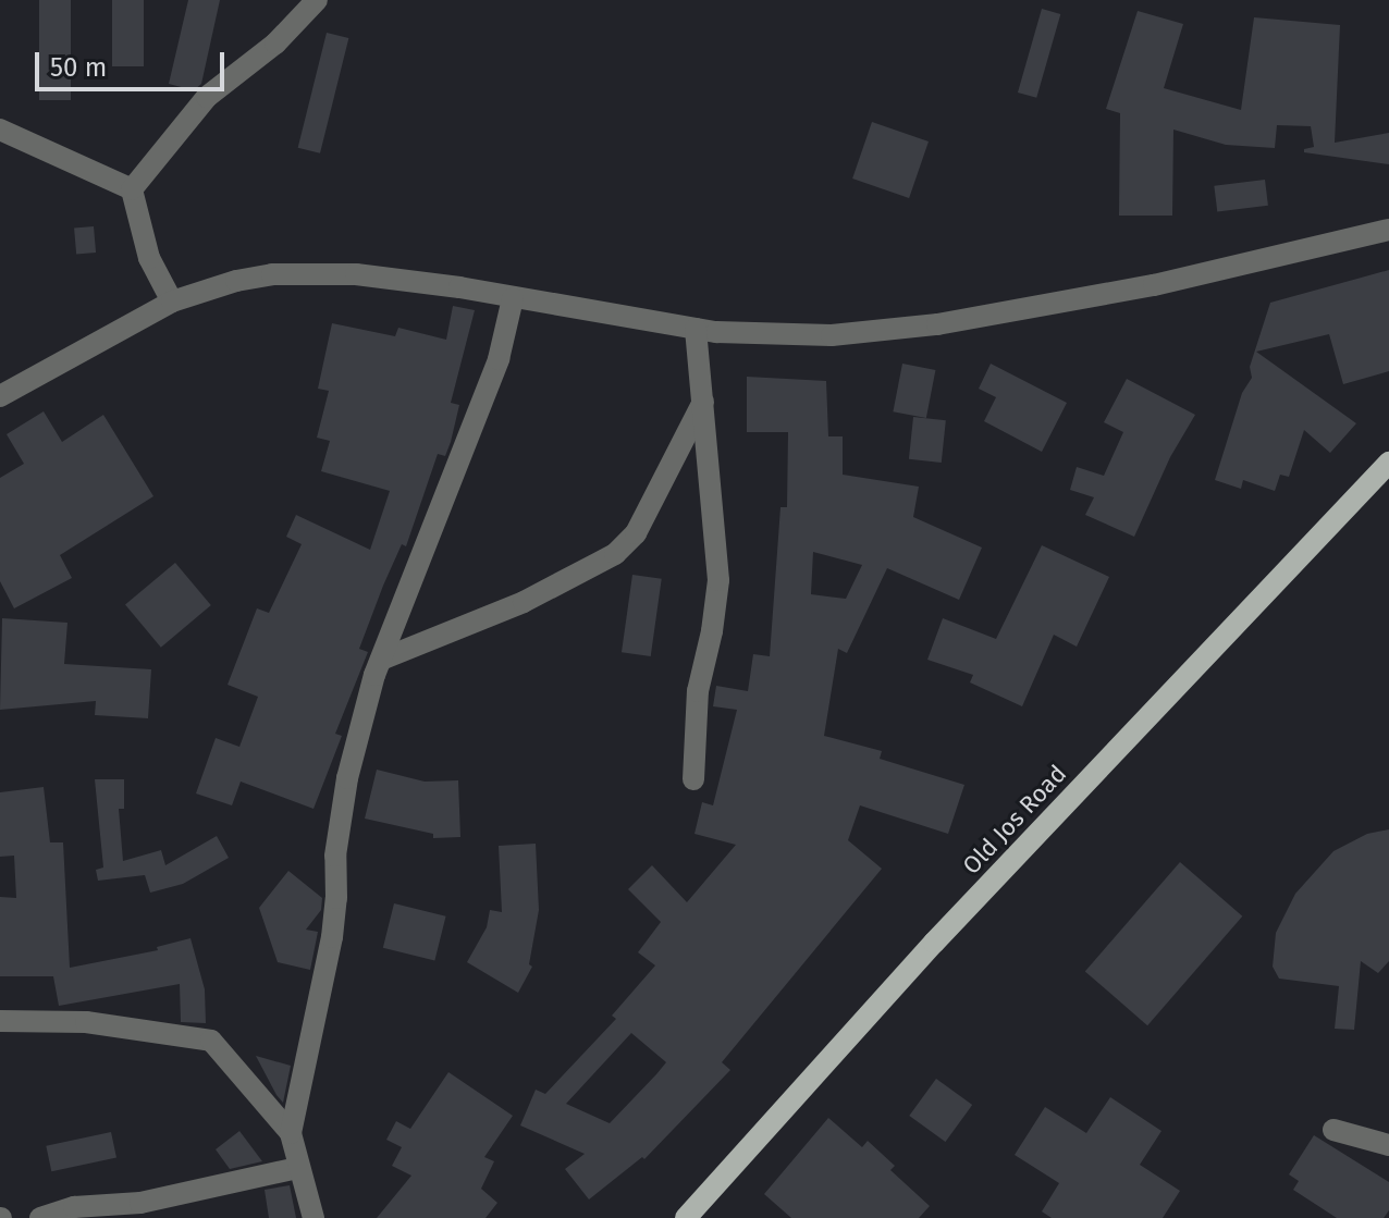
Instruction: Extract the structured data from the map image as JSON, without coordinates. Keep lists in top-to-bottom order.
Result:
{
  "streets": {
    "main road": ["Old Jos Road"]
  },
  "scale_bar": "50 m"
}
